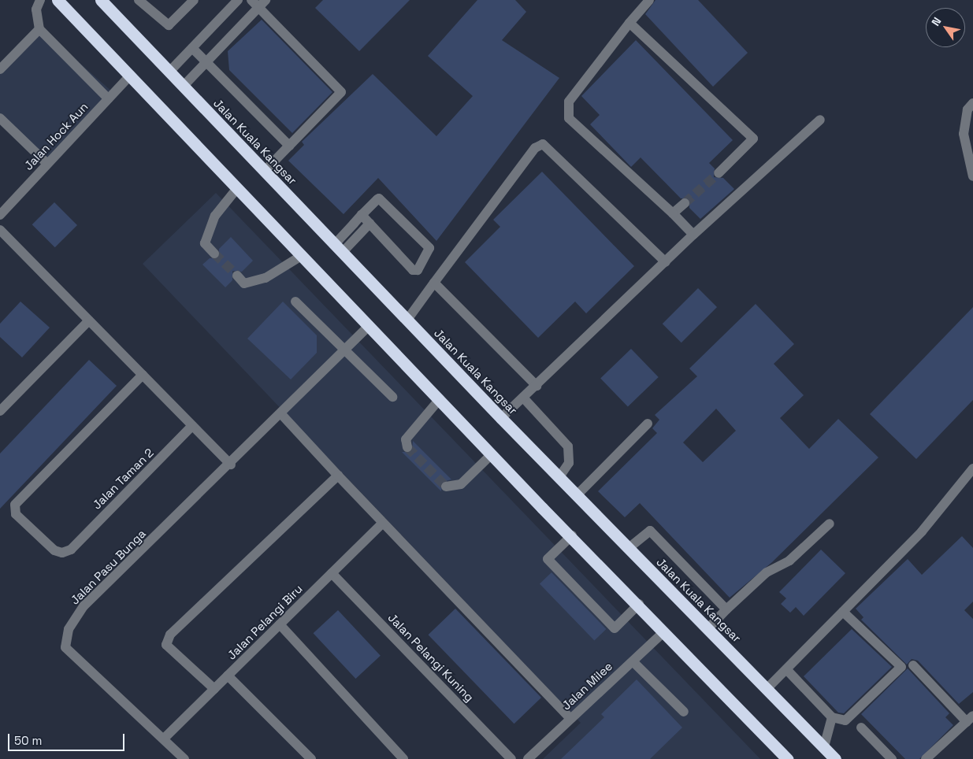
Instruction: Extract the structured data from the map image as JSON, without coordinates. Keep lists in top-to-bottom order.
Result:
{
  "streets": {
    "highway": ["Jalan Kuala Kangsar"],
    "street": [
      "Jalan Hock Aun",
      "Jalan Taman 2",
      "Jalan Pasu Bunga",
      "Jalan Pelangi Biru",
      "Jalan Pelangi Kuning",
      "Jalan Milee"
    ]
  },
  "crossings": [
    ["Jalan Pasu Bunga", "Jalan Pelangi Biru"],
    ["Jalan Pelangi Biru", "Jalan Pelangi Kuning"]
  ],
  "scale_bar": "50 m",
  "north": "top left"
}
